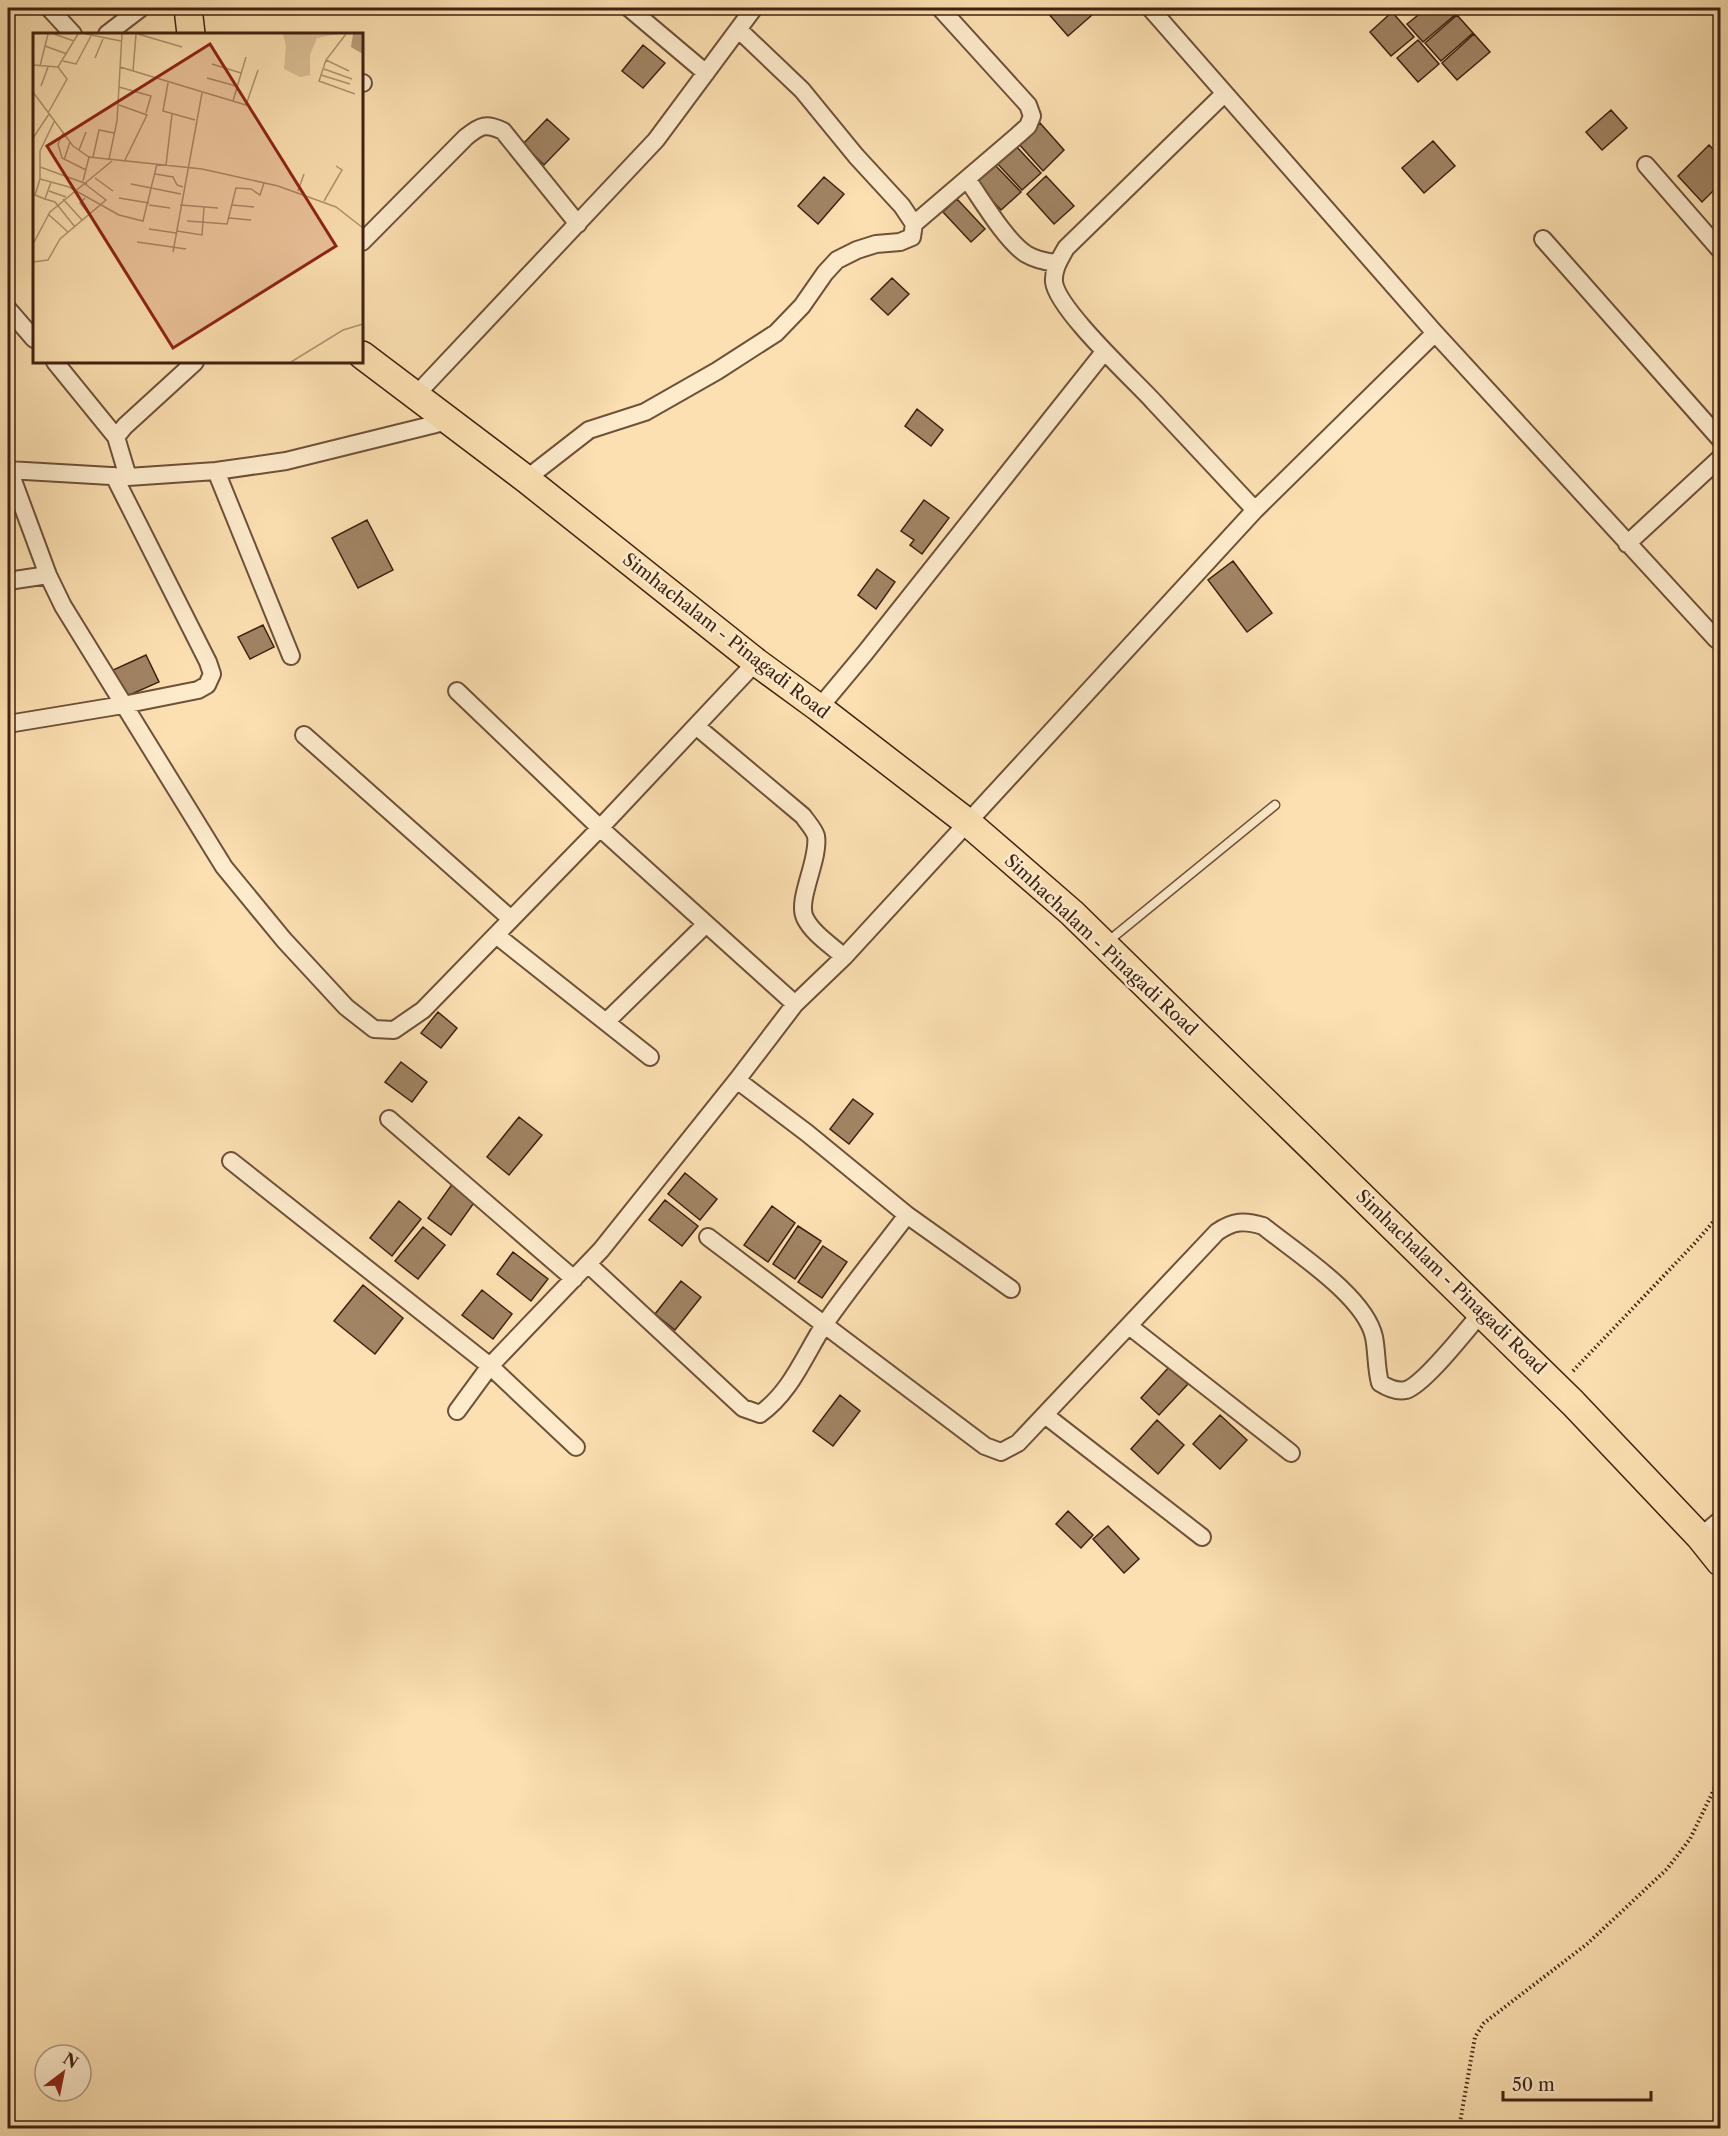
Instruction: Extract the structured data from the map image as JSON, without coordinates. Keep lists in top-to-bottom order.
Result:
{
  "streets": {
    "main road": ["Simhachalam - Pinagadi Road"]
  },
  "scale_bar": "50 m",
  "north": "top right"
}
